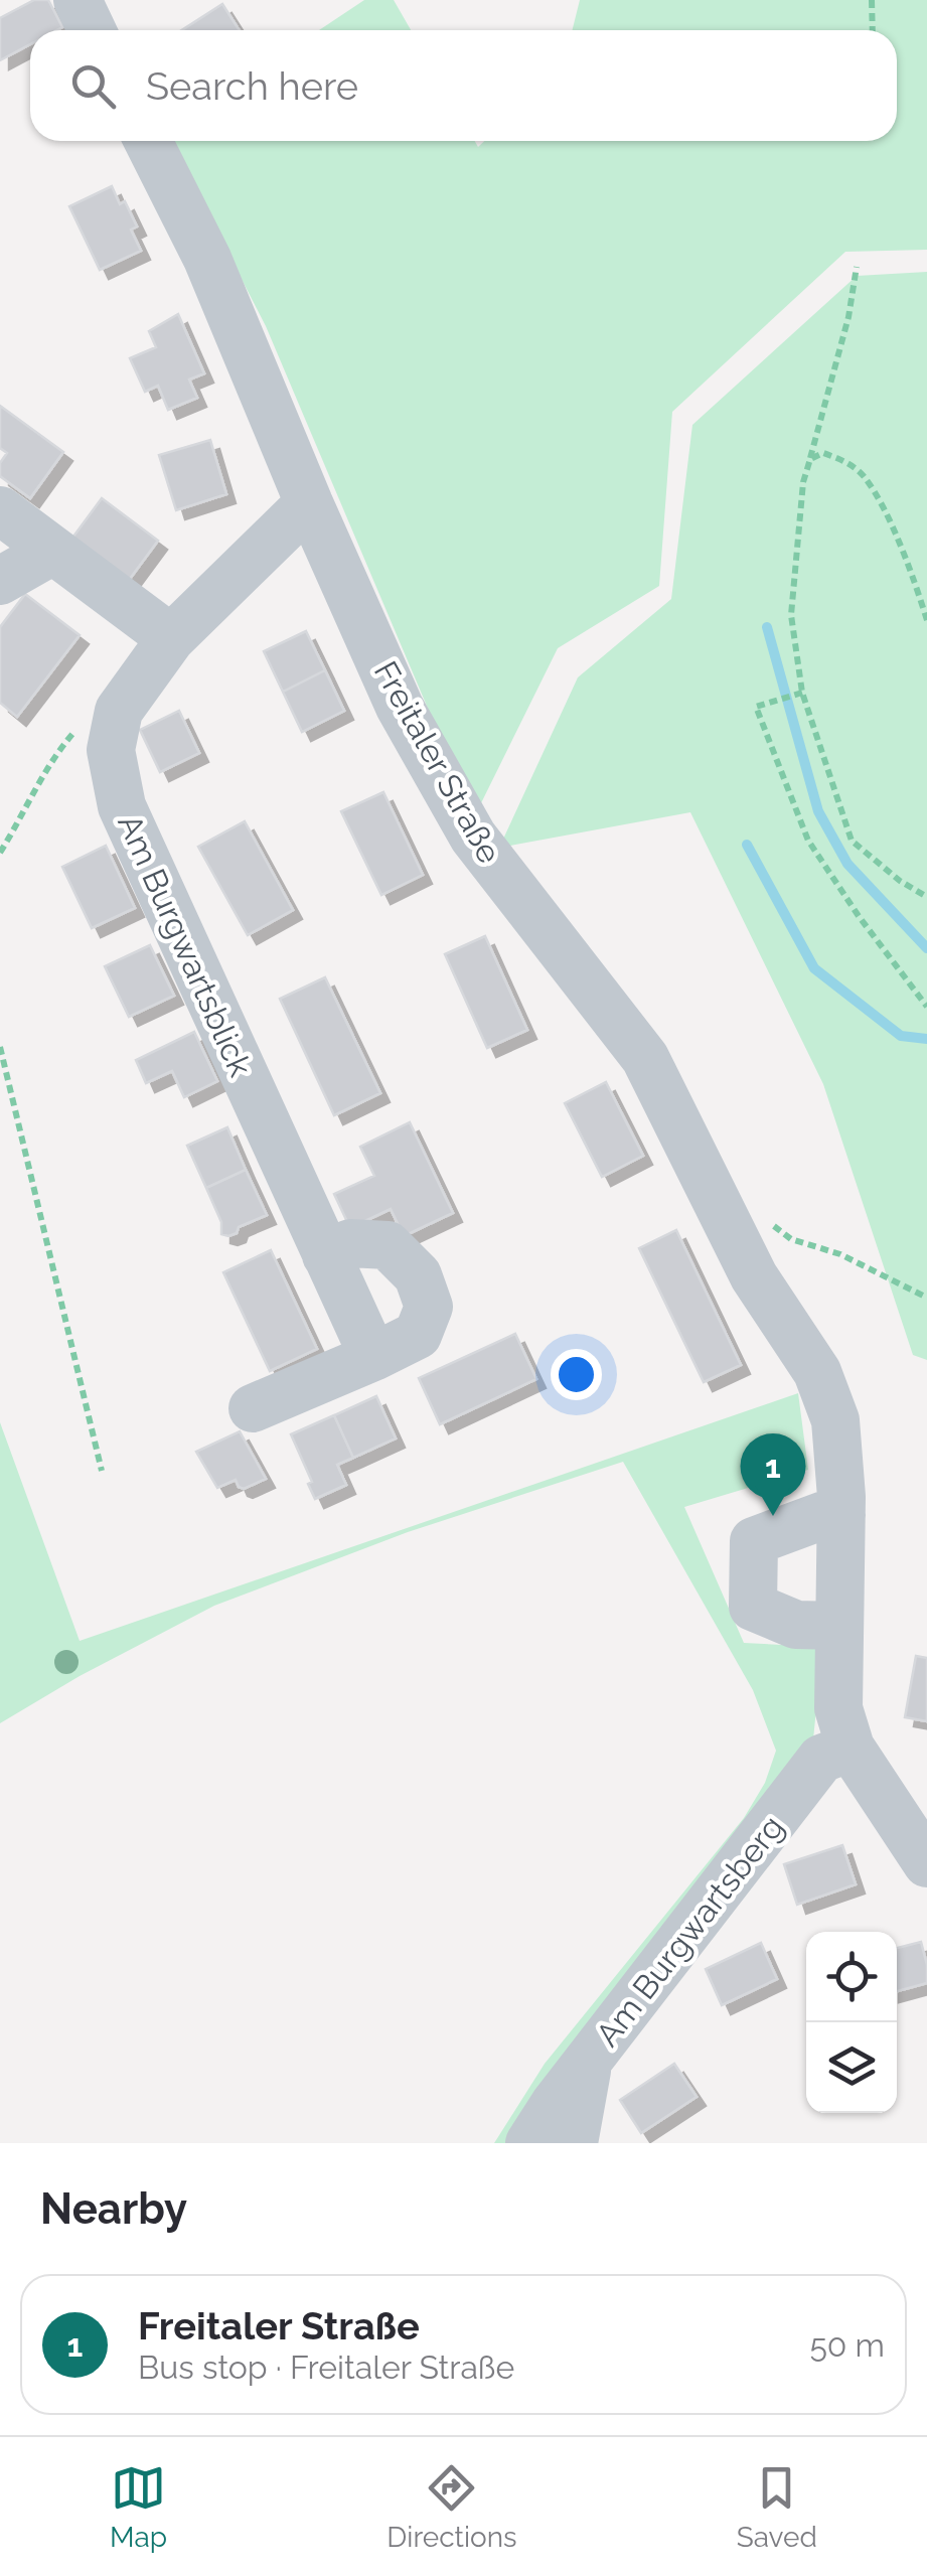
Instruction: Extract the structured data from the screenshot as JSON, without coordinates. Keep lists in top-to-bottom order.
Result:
{
  "streets": {
    "street": ["Freitaler Straße", "Am Burgwartsblick", "Am Burgwartsberg"]
  },
  "crossings": [
    ["Freitaler Straße", "Am Burgwartsblick"],
    ["Freitaler Straße", "Am Burgwartsberg"]
  ],
  "page": {
    "search": "Search here",
    "pins": "1",
    "heading": "Nearby",
    "list": [
      {
        "mark": "1",
        "name": "Freitaler Straße",
        "note": "Bus stop · Freitaler Straße",
        "value": "50 m"
      }
    ],
    "nav": ["Map", "Directions", "Saved"]
  }
}
